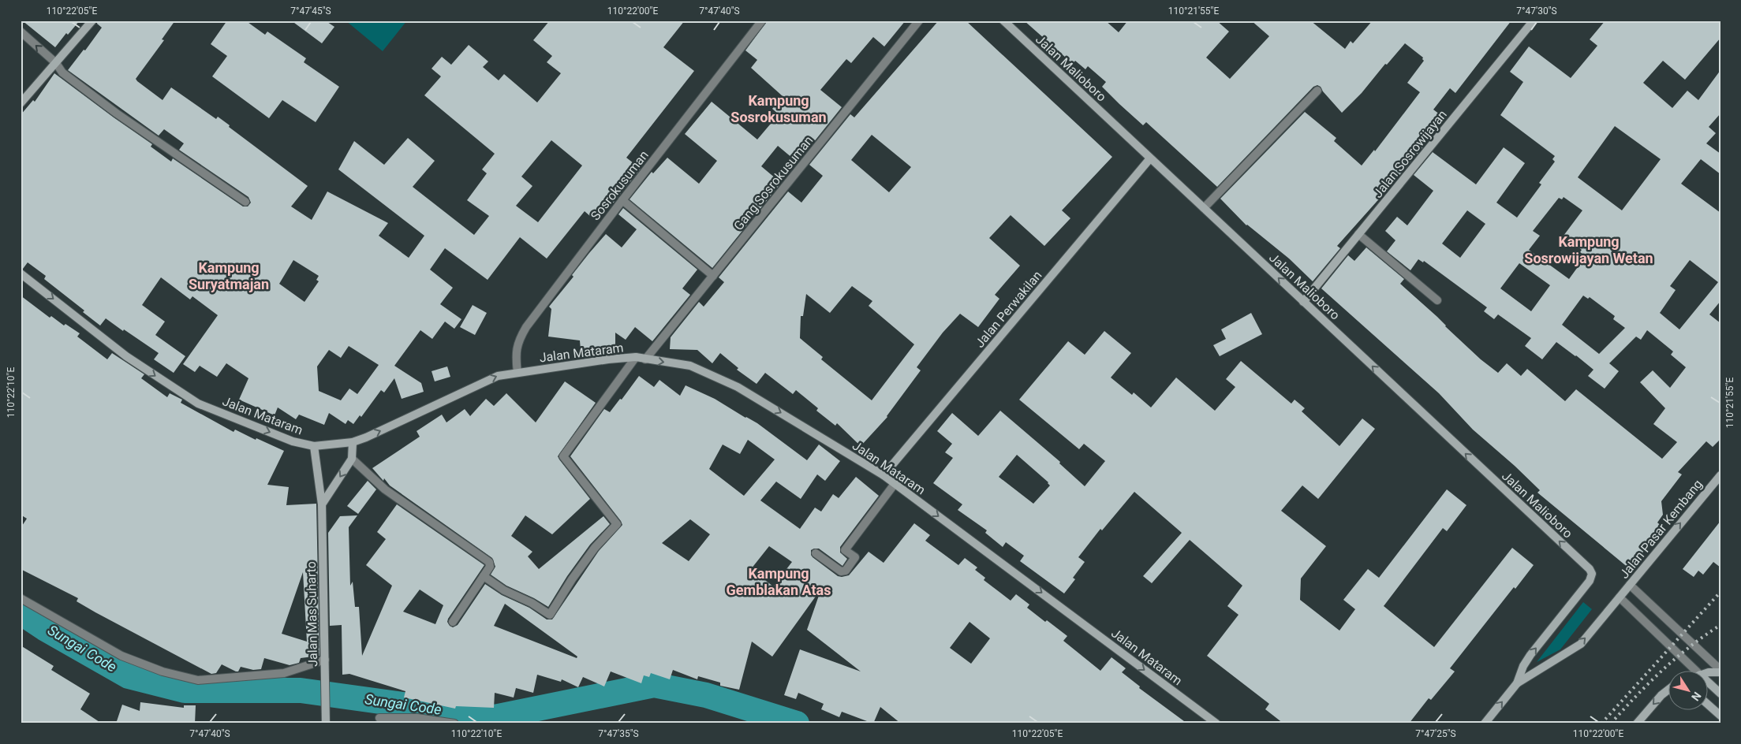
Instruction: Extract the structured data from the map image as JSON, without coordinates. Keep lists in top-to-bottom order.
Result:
{
  "streets": {
    "main road": [
      "Jalan Malioboro",
      "Jalan Sosrowijayan",
      "Jalan Perwakilan",
      "Jalan Mataram",
      "Jalan Pasar Kembang",
      "Jalan Mas Suharto"
    ],
    "street": ["Gang Sosrokusuman", "Sosrokusuman"]
  },
  "crossings": [
    ["Jalan Malioboro", "Jalan Sosrowijayan"],
    ["Jalan Malioboro", "Jalan Perwakilan"],
    ["Jalan Malioboro", "Jalan Pasar Kembang"],
    ["Gang Sosrokusuman", "Jalan Mataram"],
    ["Sosrokusuman", "Jalan Mataram"],
    ["Jalan Perwakilan", "Jalan Mataram"],
    ["Jalan Mataram", "Jalan Mas Suharto"]
  ],
  "one_way": ["Jalan Malioboro", "Jalan Mataram", "Jalan Pasar Kembang"],
  "districts": [
    "Kampung Sosrokusuman",
    "Kampung Sosrowijayan Wetan",
    "Kampung Suryatmajan",
    "Kampung Gemblakan Atas"
  ],
  "water": ["Sungai Code"],
  "north": "bottom right",
  "coordinates": [
    "110°22'05\"E",
    "7°47'45\"S",
    "110°22'00\"E",
    "7°47'40\"S",
    "110°21'55\"E",
    "7°47'30\"S",
    "110°22'10\"E",
    "7°47'35\"S",
    "7°47'25\"S"
  ]
}
